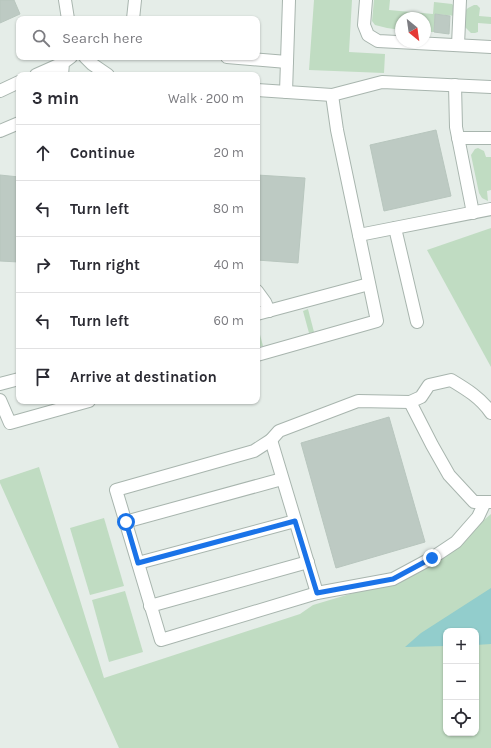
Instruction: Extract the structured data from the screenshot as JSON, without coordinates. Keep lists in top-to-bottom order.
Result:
{
  "north": "bottom right",
  "page": {
    "search": "Search here",
    "heading": ["3 min", "Walk · 200 m"],
    "list": [
      ["Continue", "20 m"],
      ["Turn left", "80 m"],
      ["Turn right", "40 m"],
      ["Turn left", "60 m"],
      "Arrive at destination"
    ],
    "map_buttons": ["+", "−"]
  }
}
